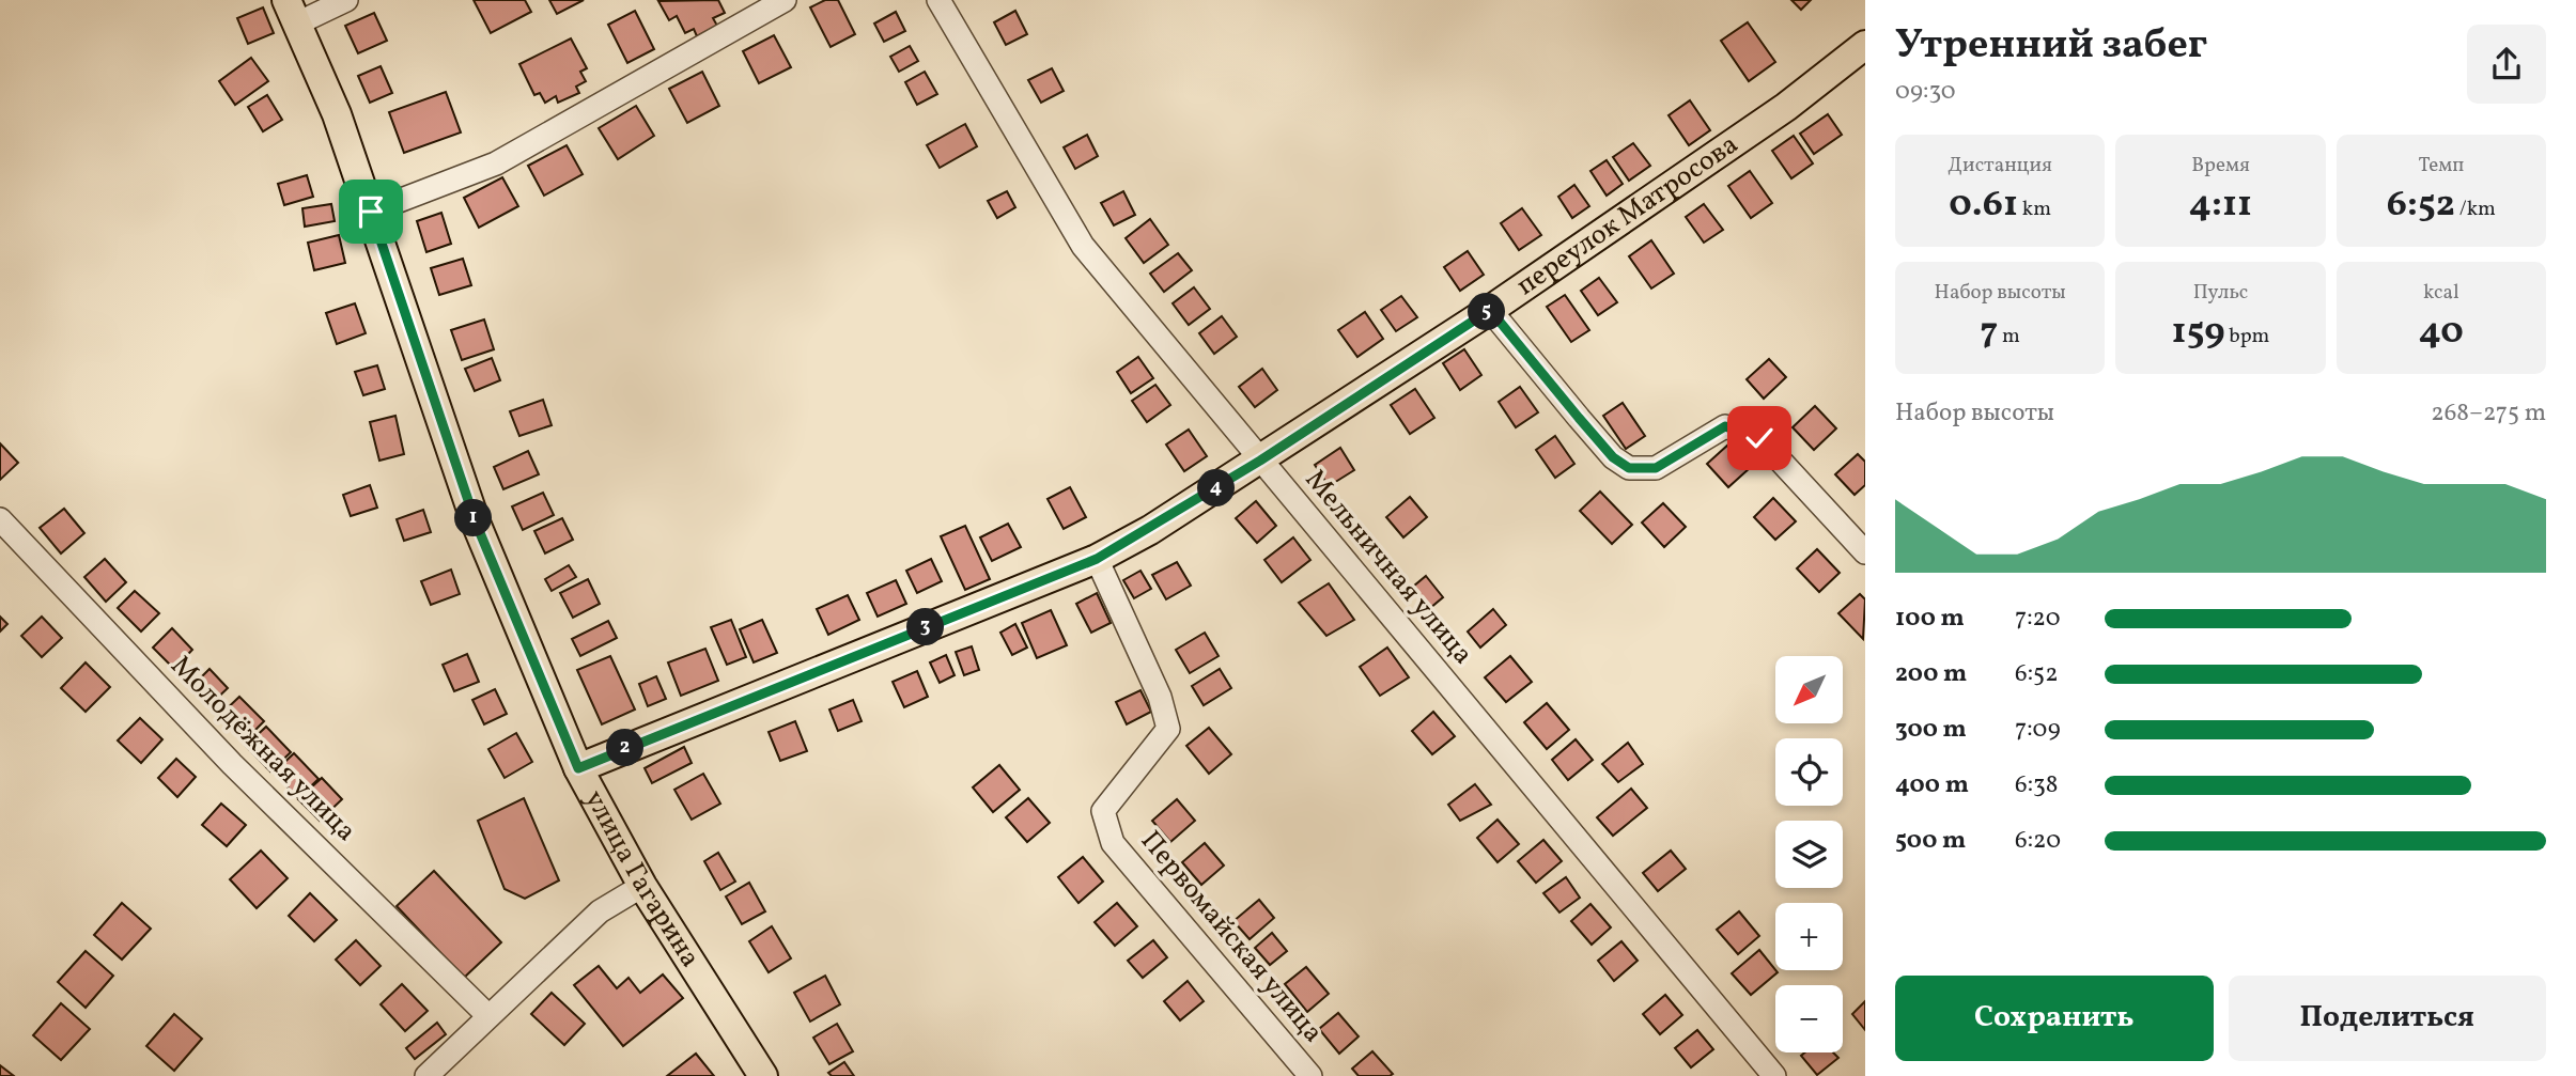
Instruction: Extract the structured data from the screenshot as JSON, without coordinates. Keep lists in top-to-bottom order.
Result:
{
  "streets": {
    "main road": ["переулок Матросова", "улица Гагарина"],
    "street": ["Мельничная улица", "Молодёжная улица", "Первомайская улица"]
  },
  "crossings": [
    ["переулок Матросова", "Мельничная улица"],
    ["переулок Матросова", "улица Гагарина"],
    ["переулок Матросова", "Первомайская улица"]
  ],
  "north": "bottom left",
  "page": {
    "heading": ["Утренний забег", "09:30"],
    "stats": [
      ["Дистанция", "0.61 km"],
      ["Время", "4:11"],
      ["Темп", "6:52 /km"],
      ["Набор высоты", "7 m"],
      ["Пульс", "159 bpm"],
      ["kcal", "40"]
    ],
    "pins": [
      "5",
      "4",
      "1",
      "3",
      "2"
    ],
    "chart": ["Набор высоты", "268–275 m"],
    "list": [
      {
        "name": "100 m",
        "note": "7:20"
      },
      {
        "name": "200 m",
        "note": "6:52"
      },
      {
        "name": "300 m",
        "note": "7:09"
      },
      {
        "name": "400 m",
        "note": "6:38"
      },
      {
        "name": "500 m",
        "note": "6:20"
      }
    ],
    "map_buttons": ["+", "−"],
    "buttons": ["Сохранить", "Поделиться"]
  }
}
